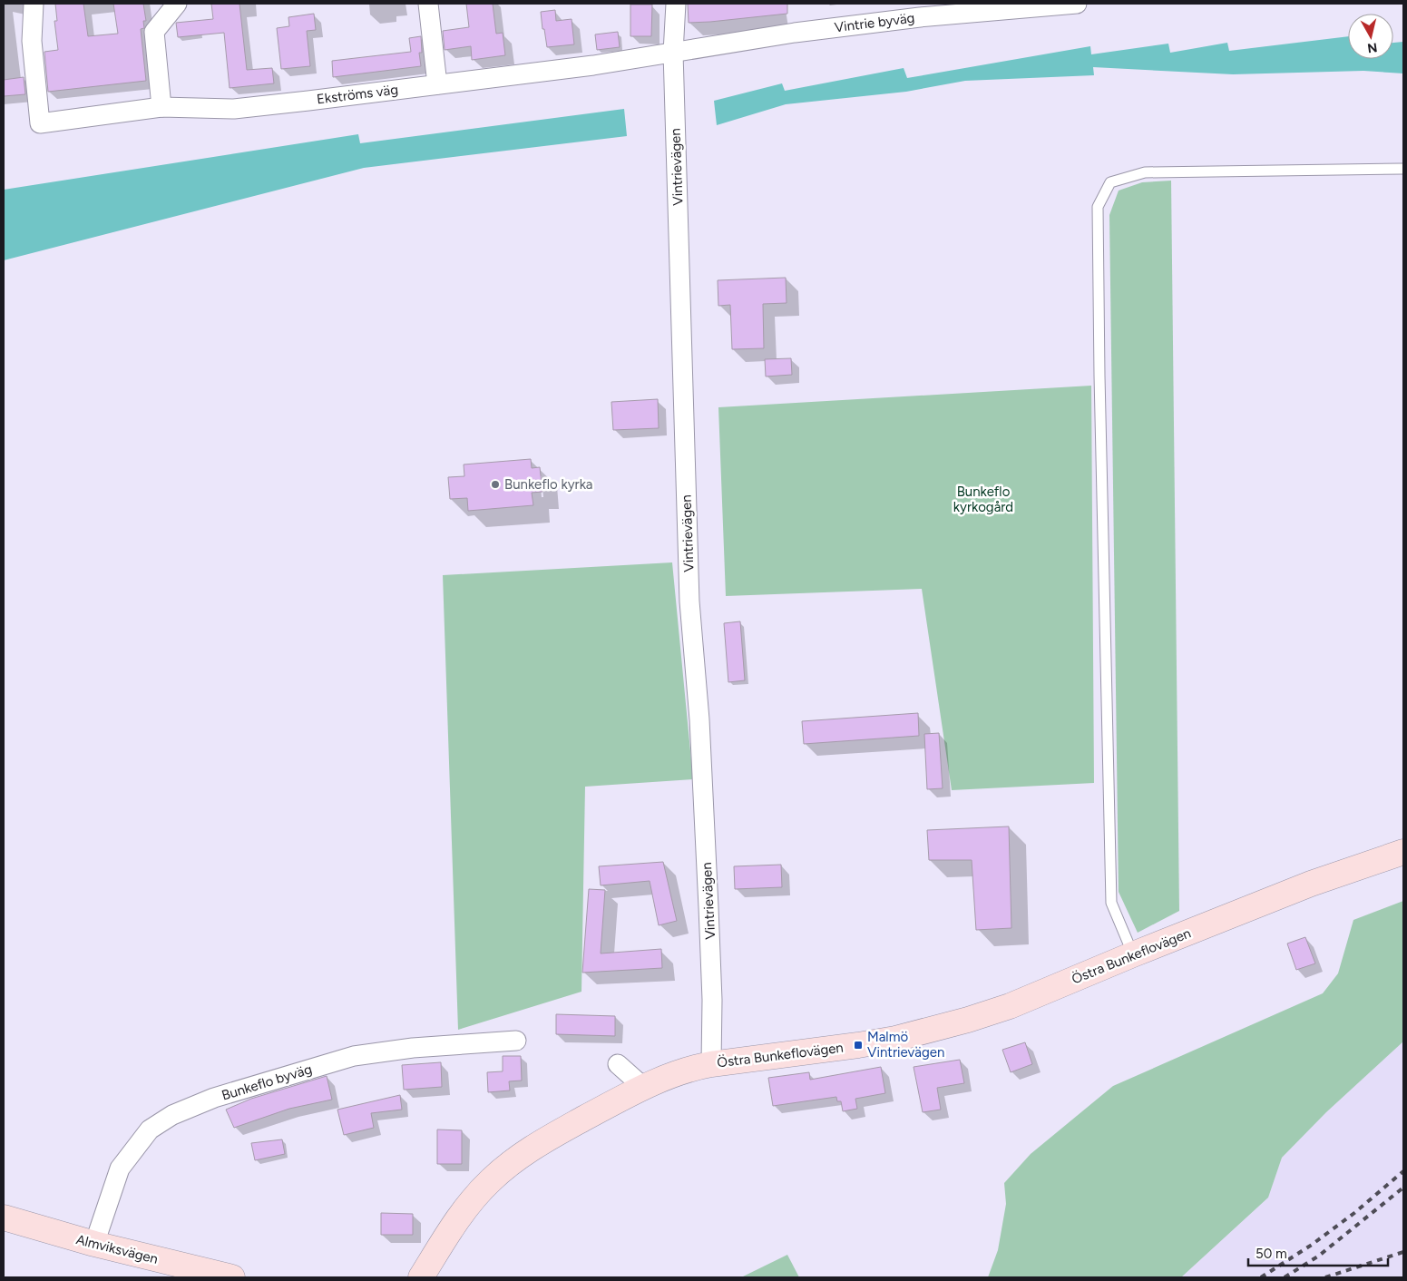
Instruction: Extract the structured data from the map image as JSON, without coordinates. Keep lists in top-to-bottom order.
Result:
{
  "streets": {
    "street": [
      "Vintrie byväg",
      "Ekströms väg",
      "Vintrievägen",
      "Östra Bunkeflovägen",
      "Bunkeflo byväg",
      "Almviksvägen"
    ]
  },
  "crossings": [
    ["Vintrie byväg", "Ekströms väg"],
    ["Vintrie byväg", "Vintrievägen"],
    ["Ekströms väg", "Vintrievägen"],
    ["Vintrievägen", "Östra Bunkeflovägen"],
    ["Bunkeflo byväg", "Almviksvägen"]
  ],
  "parks": ["Bunkeflo kyrkogård"],
  "places": {
    "other": ["Bunkeflo kyrka"],
    "transit": ["Malmö Vintrievägen"]
  },
  "scale_bar": "50 m",
  "north": "bottom"
}
